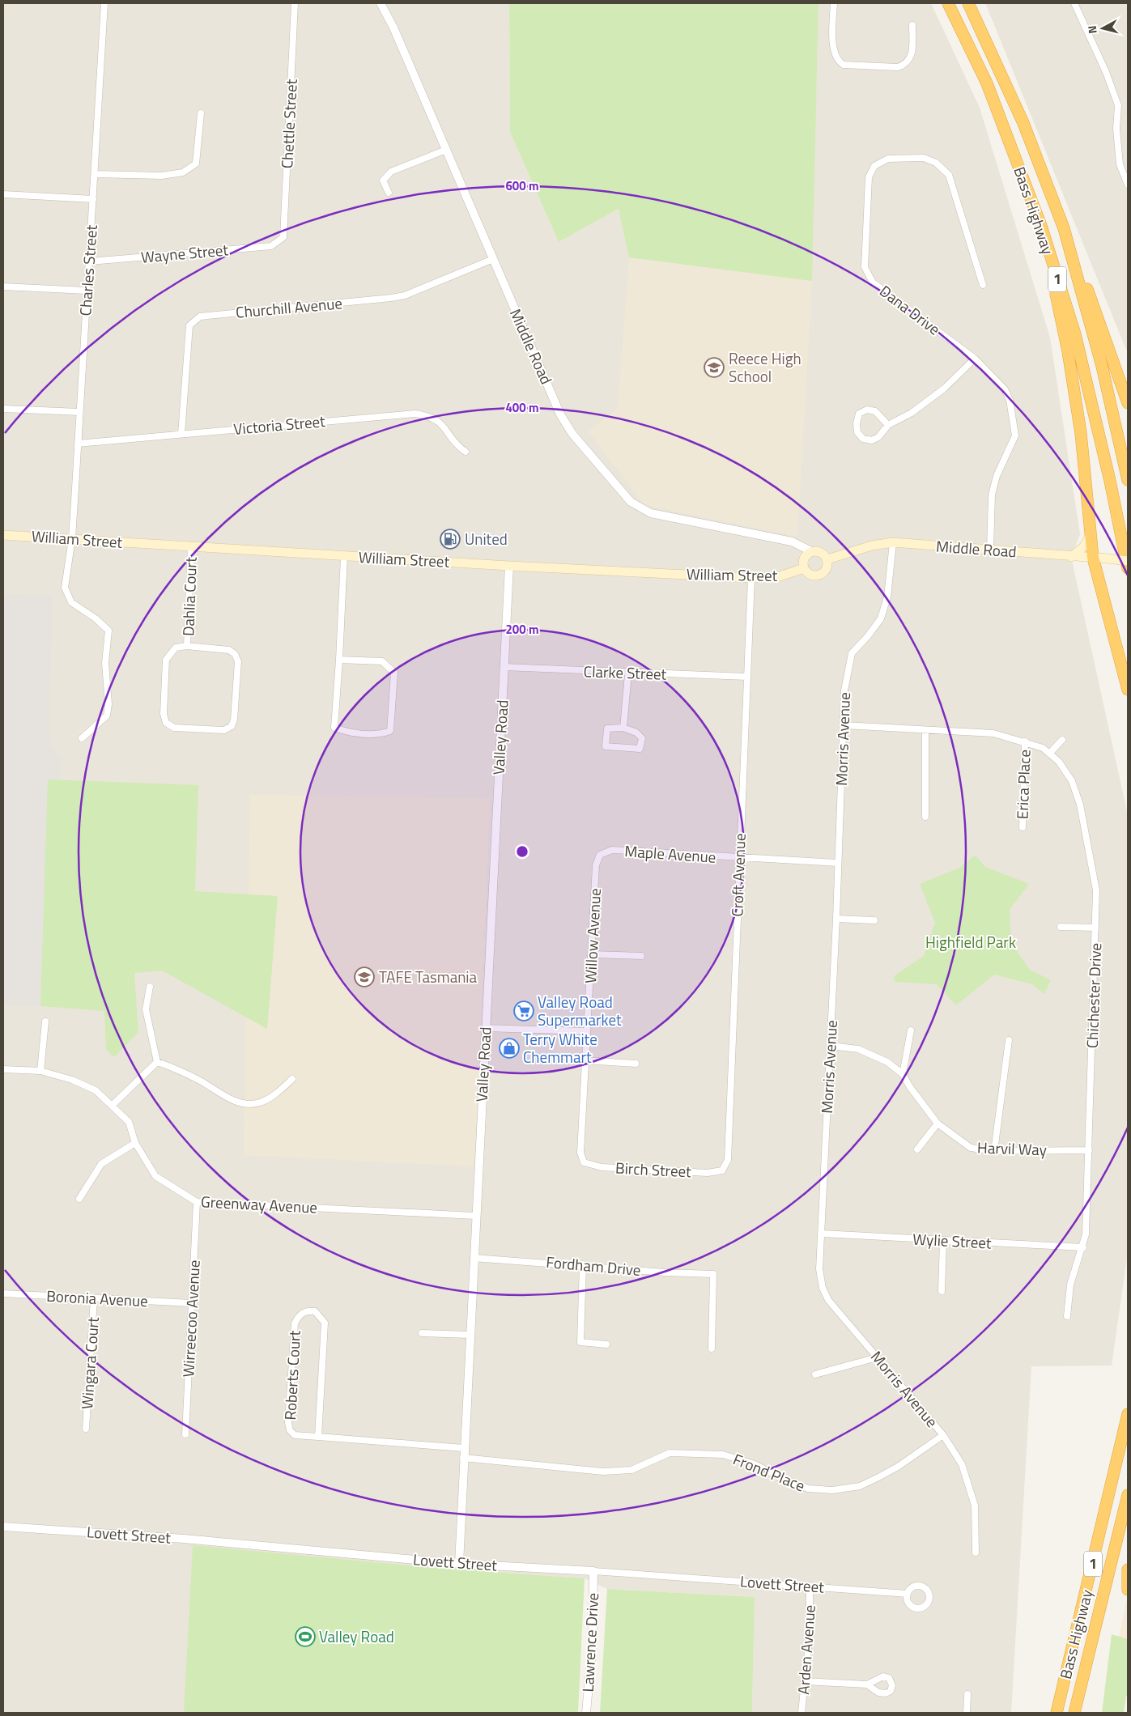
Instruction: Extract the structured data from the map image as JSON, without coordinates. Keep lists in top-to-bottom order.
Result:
{
  "streets": {
    "highway": ["Bass Highway", "1"],
    "main road": ["Middle Road", "William Street"],
    "street": [
      "Chettle Street",
      "Wayne Street",
      "Charles Street",
      "Churchill Avenue",
      "Dana Drive",
      "Victoria Street",
      "Dahlia Court",
      "Clarke Street",
      "Valley Road",
      "Morris Avenue",
      "Erica Place",
      "Maple Avenue",
      "Croft Avenue",
      "Willow Avenue",
      "Chichester Drive",
      "Harvil Way",
      "Birch Street",
      "Greenway Avenue",
      "Wylie Street",
      "Fordham Drive",
      "Boronia Avenue",
      "Wirreecoo Avenue",
      "Wingara Court",
      "Roberts Court",
      "Frond Place",
      "Lovett Street",
      "Lawrence Drive",
      "Arden Avenue"
    ]
  },
  "crossings": [
    ["Chettle Street", "Wayne Street"],
    ["Wayne Street", "Charles Street"],
    ["Charles Street", "Victoria Street"],
    ["Charles Street", "William Street"],
    ["Churchill Avenue", "Middle Road"],
    ["Churchill Avenue", "Victoria Street"],
    ["Dana Drive", "Middle Road"],
    ["Middle Road", "William Street"],
    ["Middle Road", "Morris Avenue"],
    ["William Street", "Dahlia Court"],
    ["William Street", "Valley Road"],
    ["William Street", "Croft Avenue"],
    ["Clarke Street", "Valley Road"],
    ["Clarke Street", "Croft Avenue"],
    ["Valley Road", "Greenway Avenue"],
    ["Valley Road", "Fordham Drive"],
    ["Valley Road", "Roberts Court"],
    ["Valley Road", "Frond Place"],
    ["Valley Road", "Lovett Street"],
    ["Morris Avenue", "Maple Avenue"],
    ["Morris Avenue", "Chichester Drive"],
    ["Morris Avenue", "Harvil Way"],
    ["Morris Avenue", "Wylie Street"],
    ["Morris Avenue", "Frond Place"],
    ["Erica Place", "Chichester Drive"],
    ["Maple Avenue", "Croft Avenue"],
    ["Maple Avenue", "Willow Avenue"],
    ["Croft Avenue", "Birch Street"],
    ["Willow Avenue", "Birch Street"],
    ["Chichester Drive", "Harvil Way"],
    ["Chichester Drive", "Wylie Street"],
    ["Greenway Avenue", "Wirreecoo Avenue"],
    ["Boronia Avenue", "Wirreecoo Avenue"],
    ["Boronia Avenue", "Wingara Court"],
    ["Lovett Street", "Lawrence Drive"],
    ["Lovett Street", "Arden Avenue"]
  ],
  "parks": ["Highfield Park"],
  "places": {
    "school or university": ["Reece High School", "TAFE Tasmania"],
    "fuel station": ["United"],
    "supermarket": ["Valley Road Supermarket"],
    "shop": ["Terry White Chemmart"],
    "sports": ["Valley Road"]
  },
  "north": "left",
  "rings": ["600 m", "400 m", "200 m"]
}
